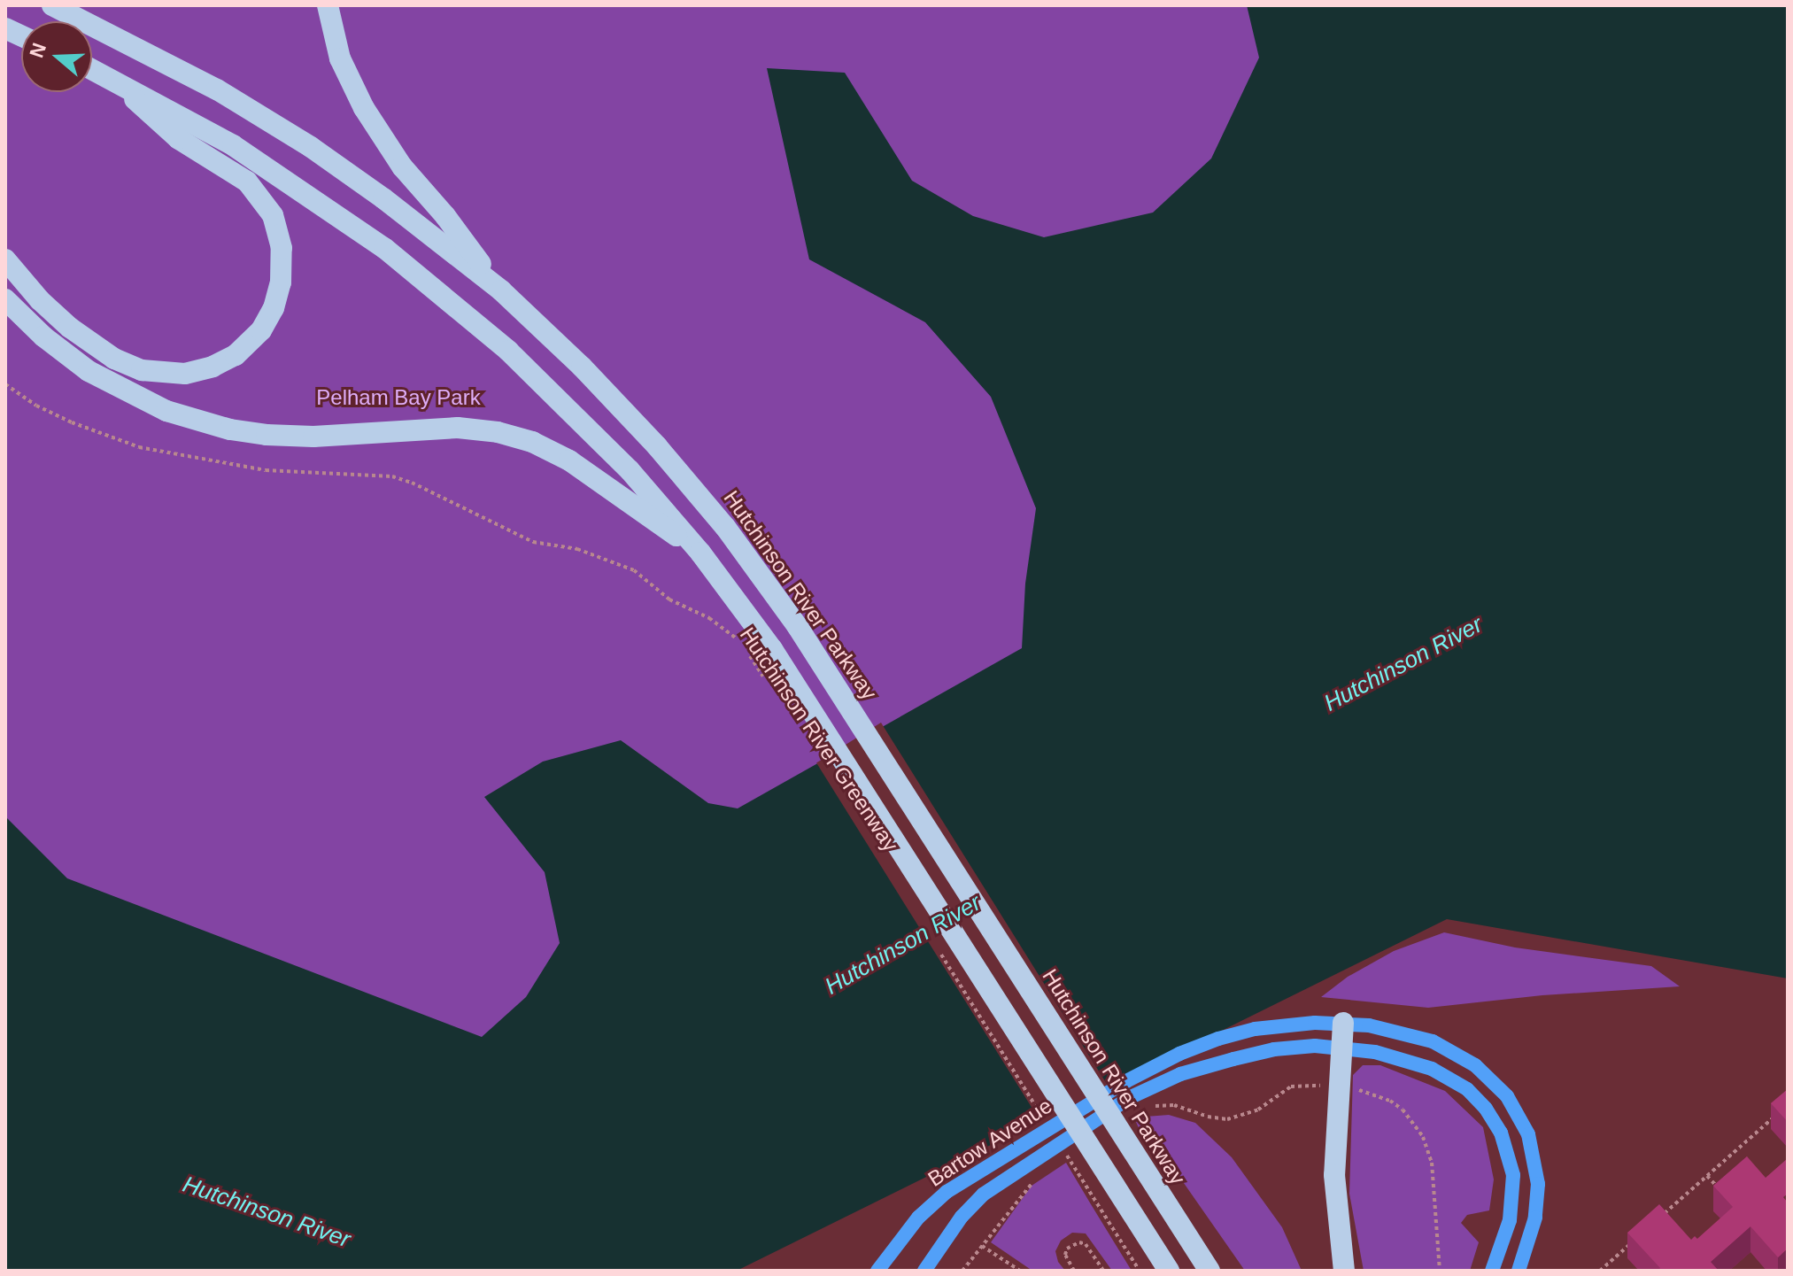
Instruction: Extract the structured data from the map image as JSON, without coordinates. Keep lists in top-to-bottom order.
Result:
{
  "streets": {
    "highway": ["Hutchinson River Parkway"],
    "street": ["Bartow Avenue"],
    "path": ["Hutchinson River Greenway"]
  },
  "water": ["Hutchinson River"],
  "parks": ["Pelham Bay Park"],
  "north": "left"
}
